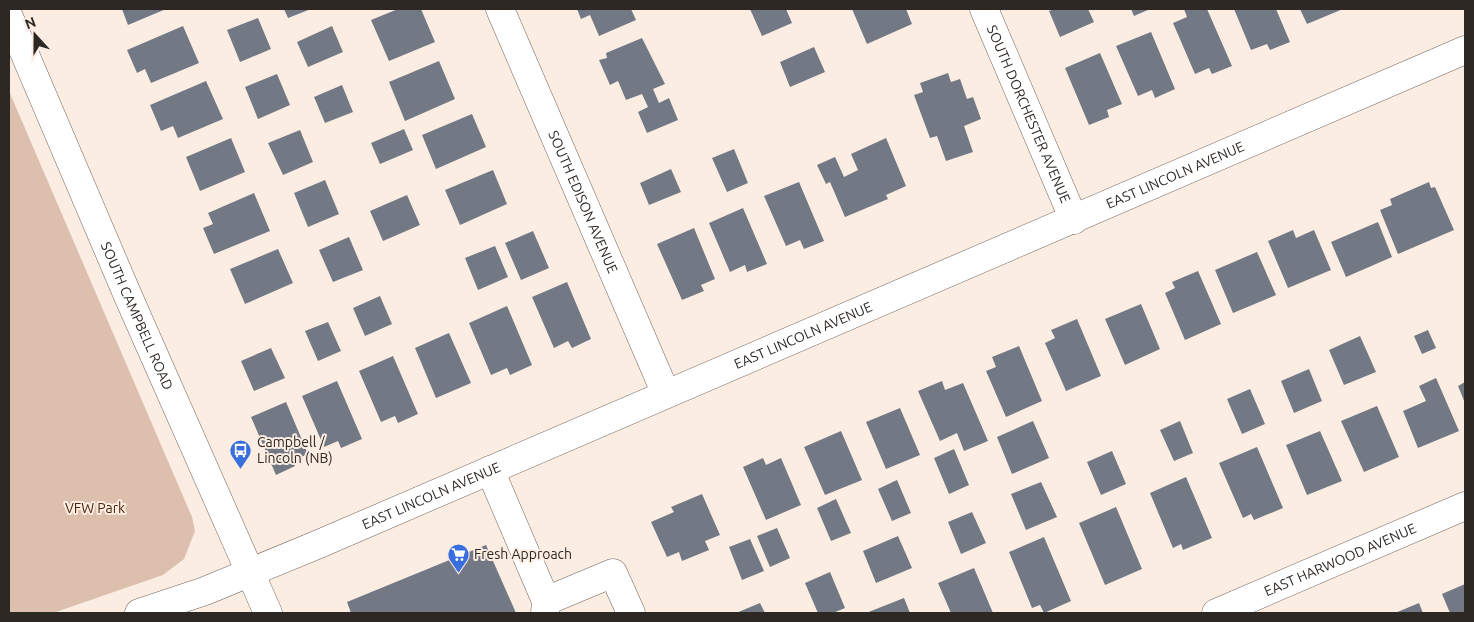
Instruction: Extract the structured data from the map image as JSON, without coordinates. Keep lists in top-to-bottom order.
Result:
{
  "streets": {
    "street": [
      "SOUTH DORCHESTER AVENUE",
      "EAST LINCOLN AVENUE",
      "SOUTH EDISON AVENUE",
      "SOUTH CAMPBELL ROAD",
      "EAST HARWOOD AVENUE"
    ]
  },
  "crossings": [
    ["SOUTH DORCHESTER AVENUE", "EAST LINCOLN AVENUE"],
    ["EAST LINCOLN AVENUE", "SOUTH EDISON AVENUE"],
    ["EAST LINCOLN AVENUE", "SOUTH CAMPBELL ROAD"]
  ],
  "parks": ["VFW Park"],
  "places": {
    "bus stop": ["Campbell / Lincoln (NB)"],
    "supermarket": ["Fresh Approach"]
  },
  "north": "top"
}
